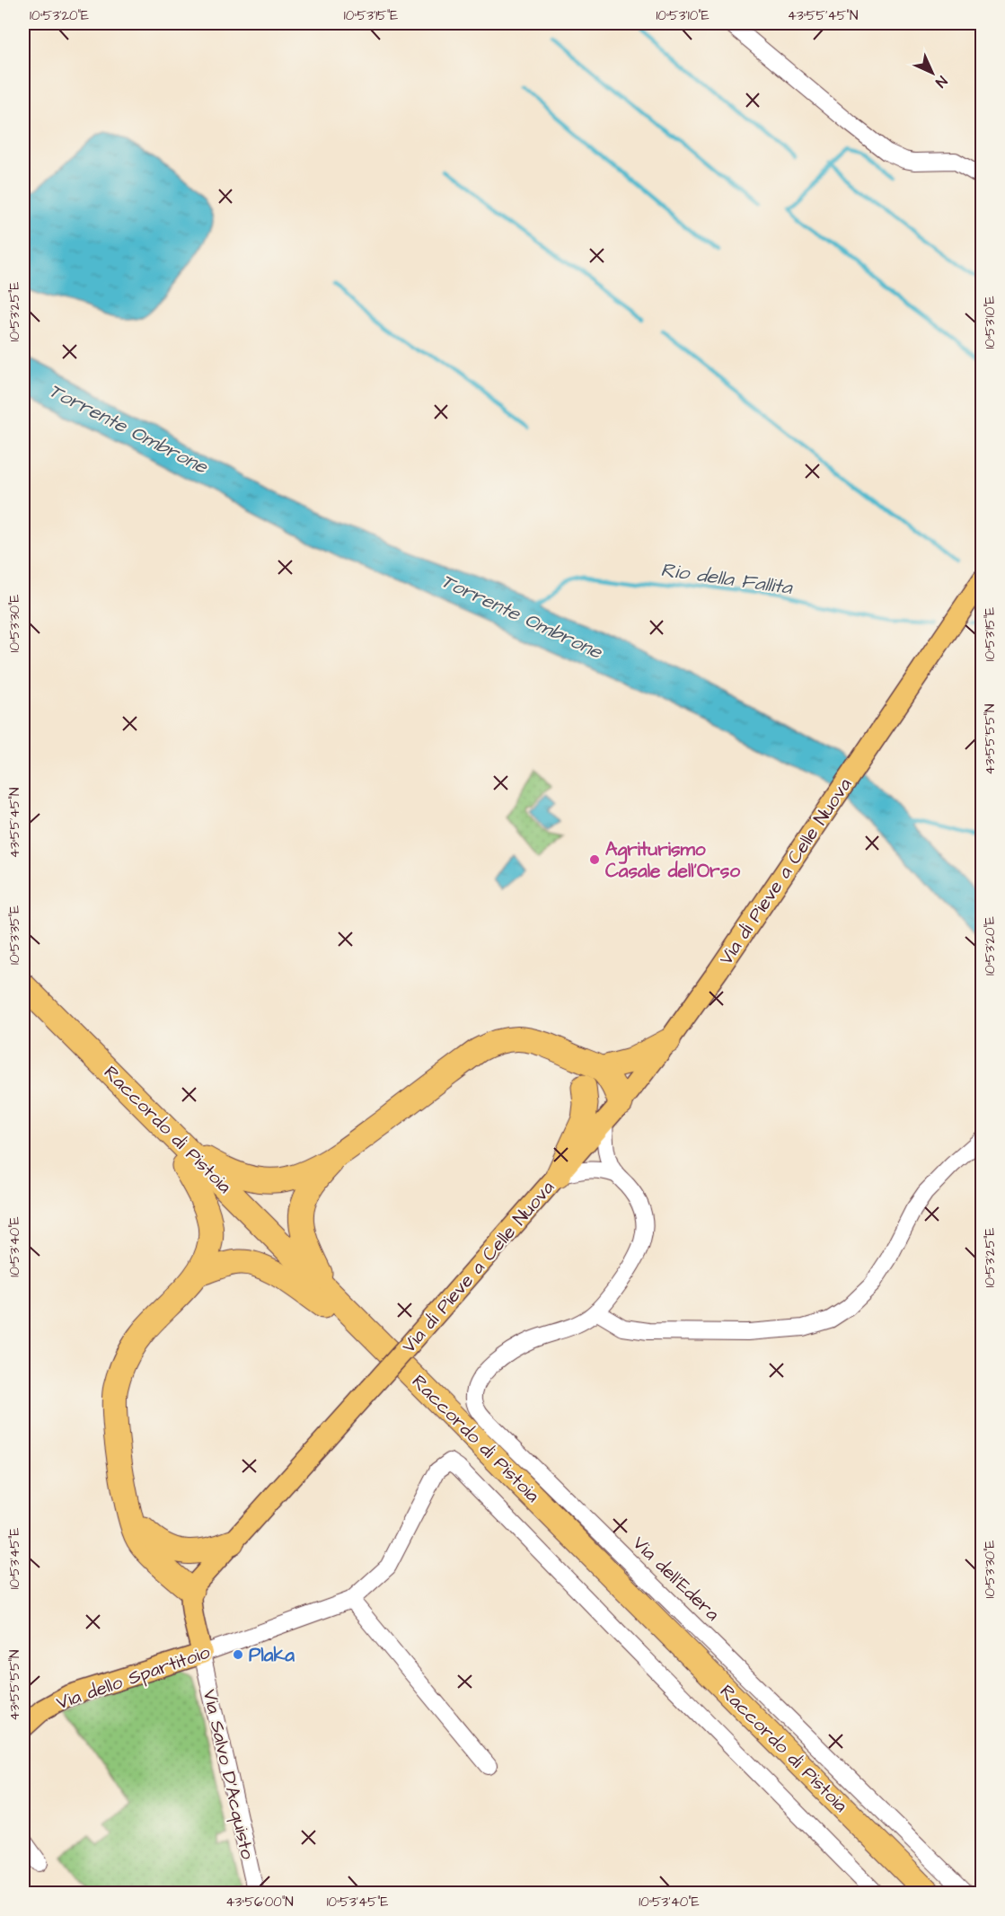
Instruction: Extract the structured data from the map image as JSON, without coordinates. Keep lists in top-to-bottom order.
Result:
{
  "streets": {
    "highway": ["Raccordo di Pistoia"],
    "main road": ["Via di Pieve a Celle Nuova", "Via dello Spartitoio", "Via Salvo D'Acquisto"],
    "street": ["Via dell'Edera"]
  },
  "crossings": [
    ["Via di Pieve a Celle Nuova", "Via Salvo D'Acquisto"],
    ["Via dello Spartitoio", "Via Salvo D'Acquisto"]
  ],
  "water": ["Torrente Ombrone", "Rio della Fallita"],
  "places": ["Agriturismo Casale dell'Orso", "Plaka"],
  "north": "bottom right",
  "coordinates": [
    "10°53'20\"E",
    "10°53'15\"E",
    "10°53'10\"E",
    "43°55'45\"N",
    "10°53'25\"E",
    "10°53'30\"E",
    "43°55'55\"N",
    "10°53'35\"E",
    "10°53'40\"E",
    "10°53'45\"E",
    "43°56'00\"N"
  ]
}
